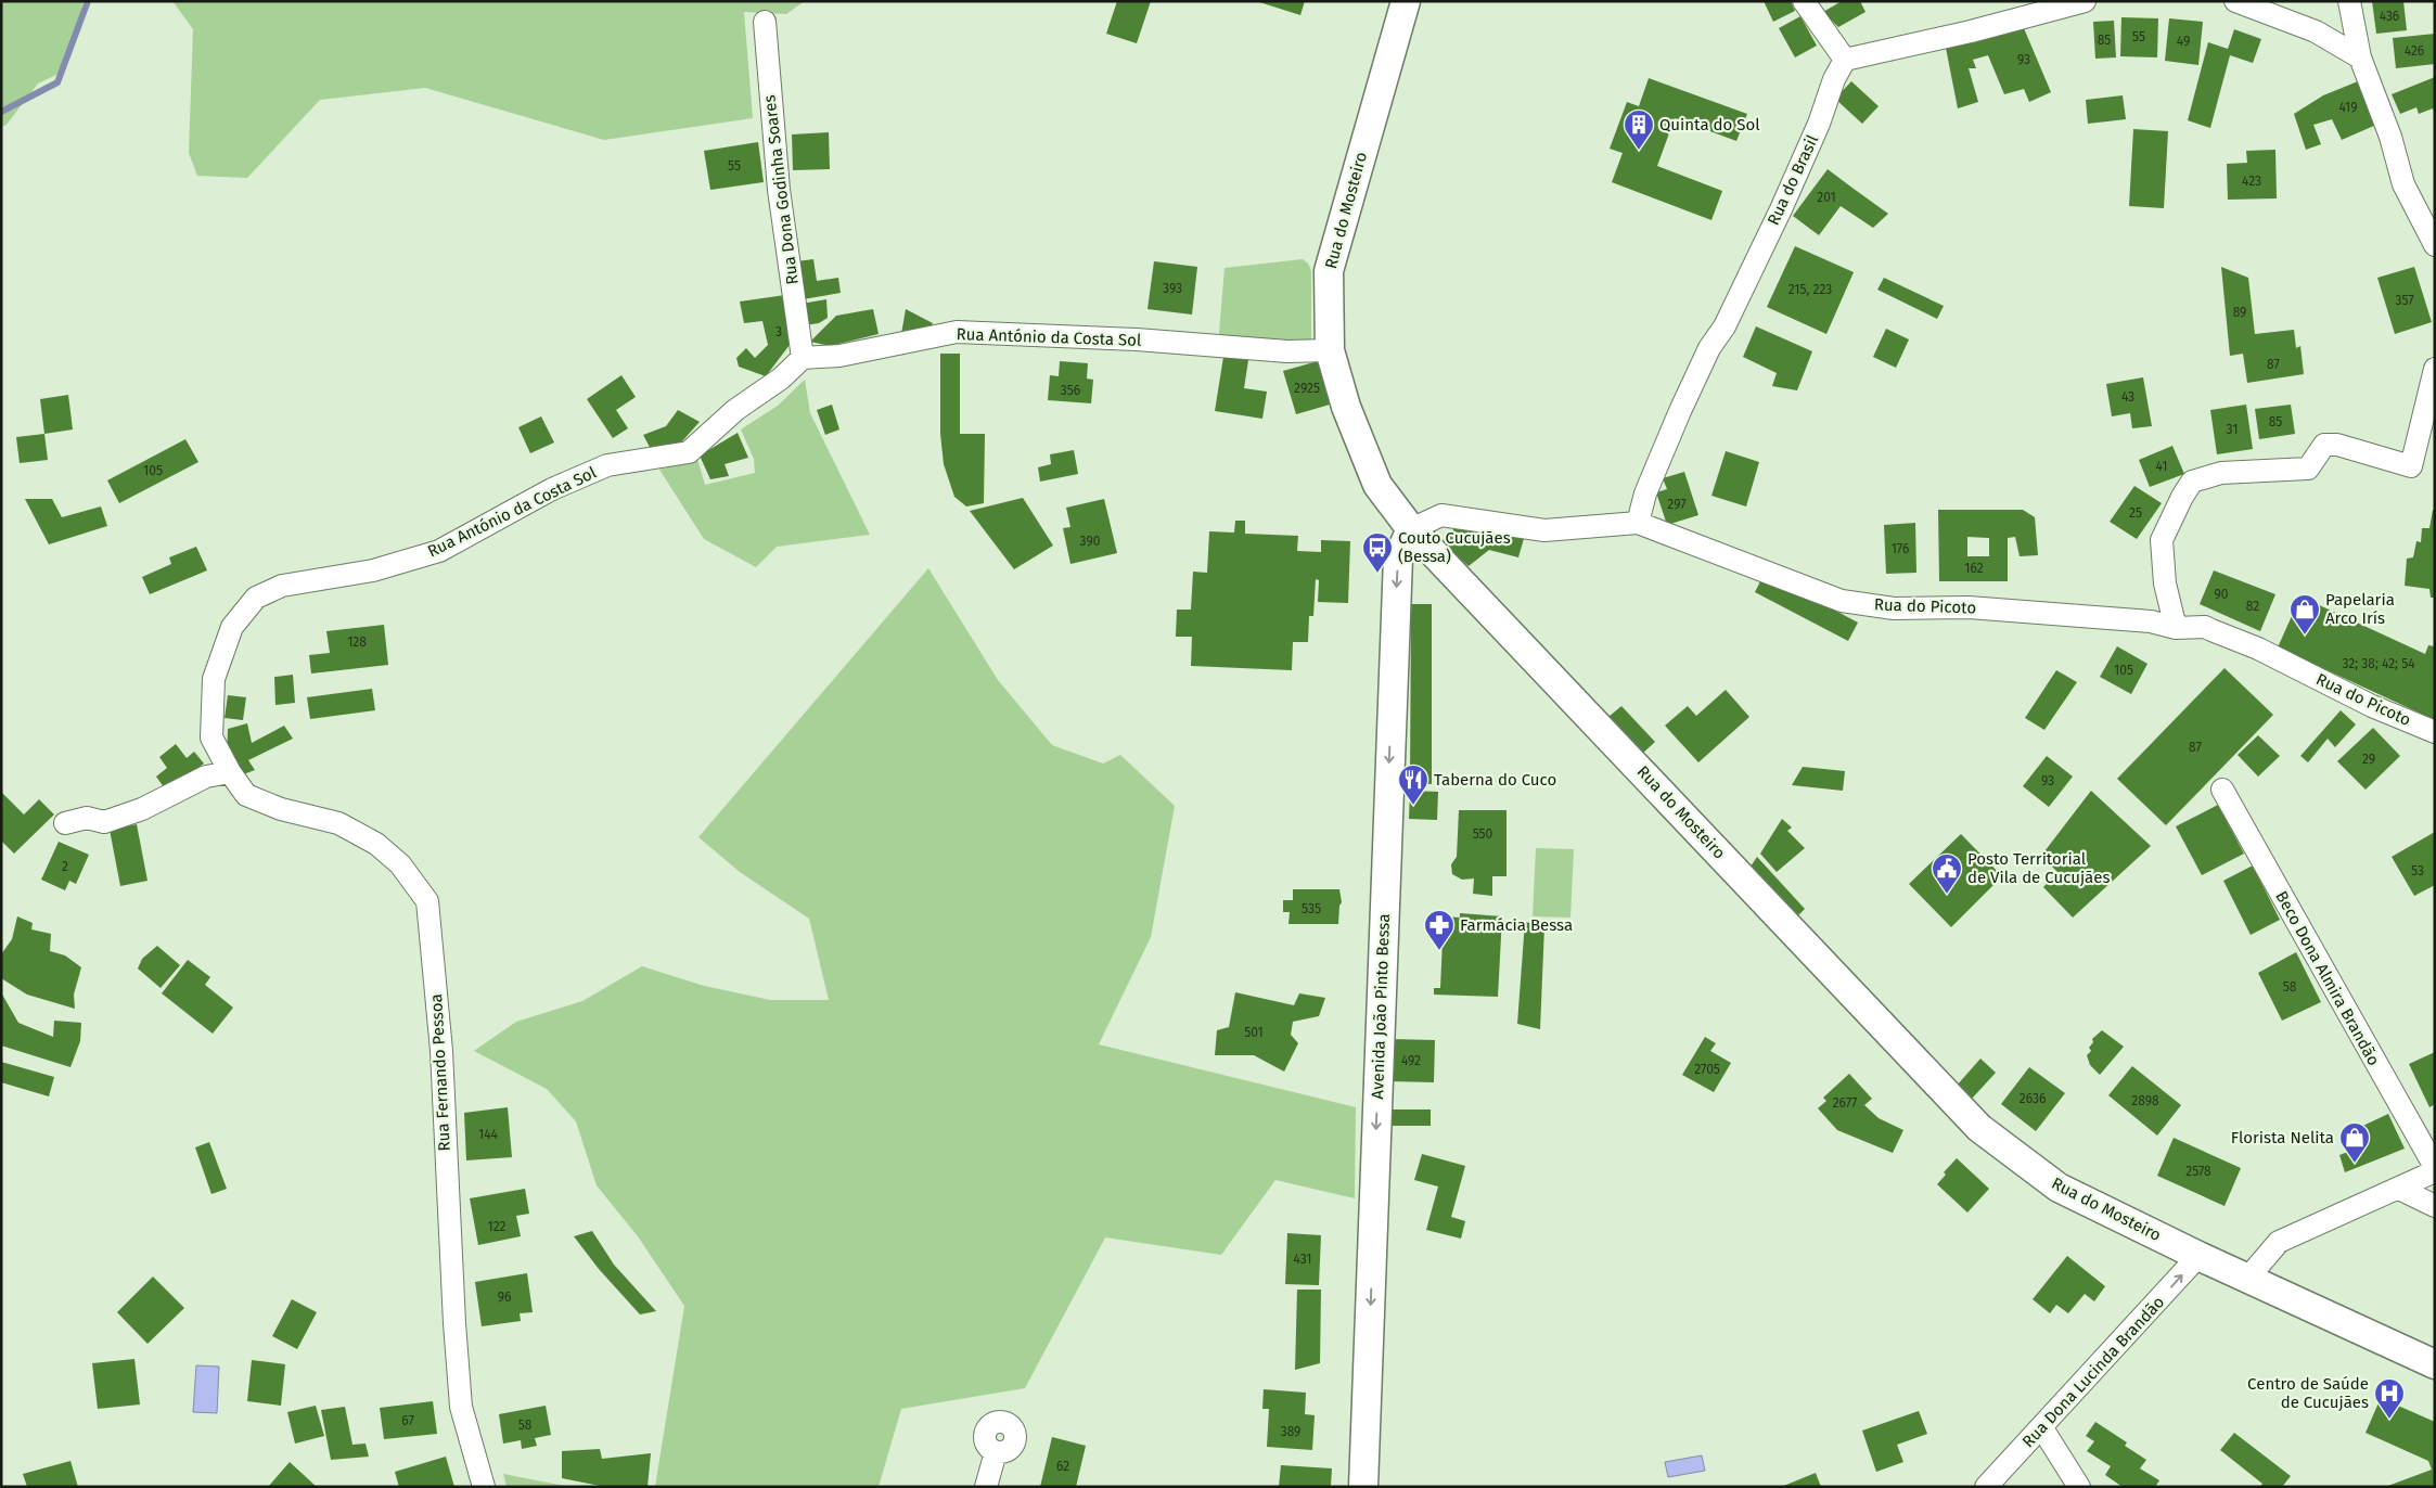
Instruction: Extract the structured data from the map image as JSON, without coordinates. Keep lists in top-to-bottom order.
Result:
{
  "streets": {
    "main road": ["Rua do Mosteiro", "Avenida João Pinto Bessa"],
    "street": [
      "Rua do Brasil",
      "Rua Dona Godinha Soares",
      "Rua António da Costa Sol",
      "Rua do Picoto",
      "Beco Dona Almira Brandão",
      "Rua Fernando Pessoa",
      "Rua Dona Lucinda Brandão"
    ]
  },
  "crossings": [
    ["Rua do Brasil", "Rua do Picoto"],
    ["Rua Dona Godinha Soares", "Rua António da Costa Sol"],
    ["Rua do Mosteiro", "Rua António da Costa Sol"],
    ["Rua do Mosteiro", "Rua do Picoto"],
    ["Rua do Mosteiro", "Avenida João Pinto Bessa"],
    ["Rua do Mosteiro", "Rua Dona Lucinda Brandão"],
    ["Rua António da Costa Sol", "Rua Fernando Pessoa"],
    ["Rua do Picoto", "Avenida João Pinto Bessa"]
  ],
  "one_way": ["Avenida João Pinto Bessa", "Rua Dona Lucinda Brandão"],
  "places": {
    "building": ["Quinta do Sol"],
    "bus stop": ["Couto Cucujães (Bessa)"],
    "shop": ["Papelaria Arco Irís", "Florista Nelita"],
    "restaurant": ["Taberna do Cuco"],
    "public building": ["Posto Territorial de Vila de Cucujães"],
    "pharmacy": ["Farmácia Bessa"],
    "hospital": ["Centro de Saúde de Cucujães"]
  },
  "house_numbers": [
    "436",
    "55",
    "85",
    "49",
    "426",
    "93",
    "419",
    "55",
    "423",
    "201",
    "393",
    "215, 223",
    "357",
    "89",
    "3",
    "87",
    "2925",
    "356",
    "43",
    "85",
    "31",
    "41",
    "105",
    "297",
    "25",
    "390",
    "176",
    "162",
    "90",
    "82",
    "128",
    "32; 38; 42; 54",
    "105",
    "87",
    "29",
    "93",
    "550",
    "2",
    "53",
    "535",
    "58",
    "501",
    "492",
    "2705",
    "2636",
    "2898",
    "2677",
    "144",
    "2578",
    "122",
    "431",
    "96",
    "67",
    "58",
    "389",
    "62"
  ]
}
